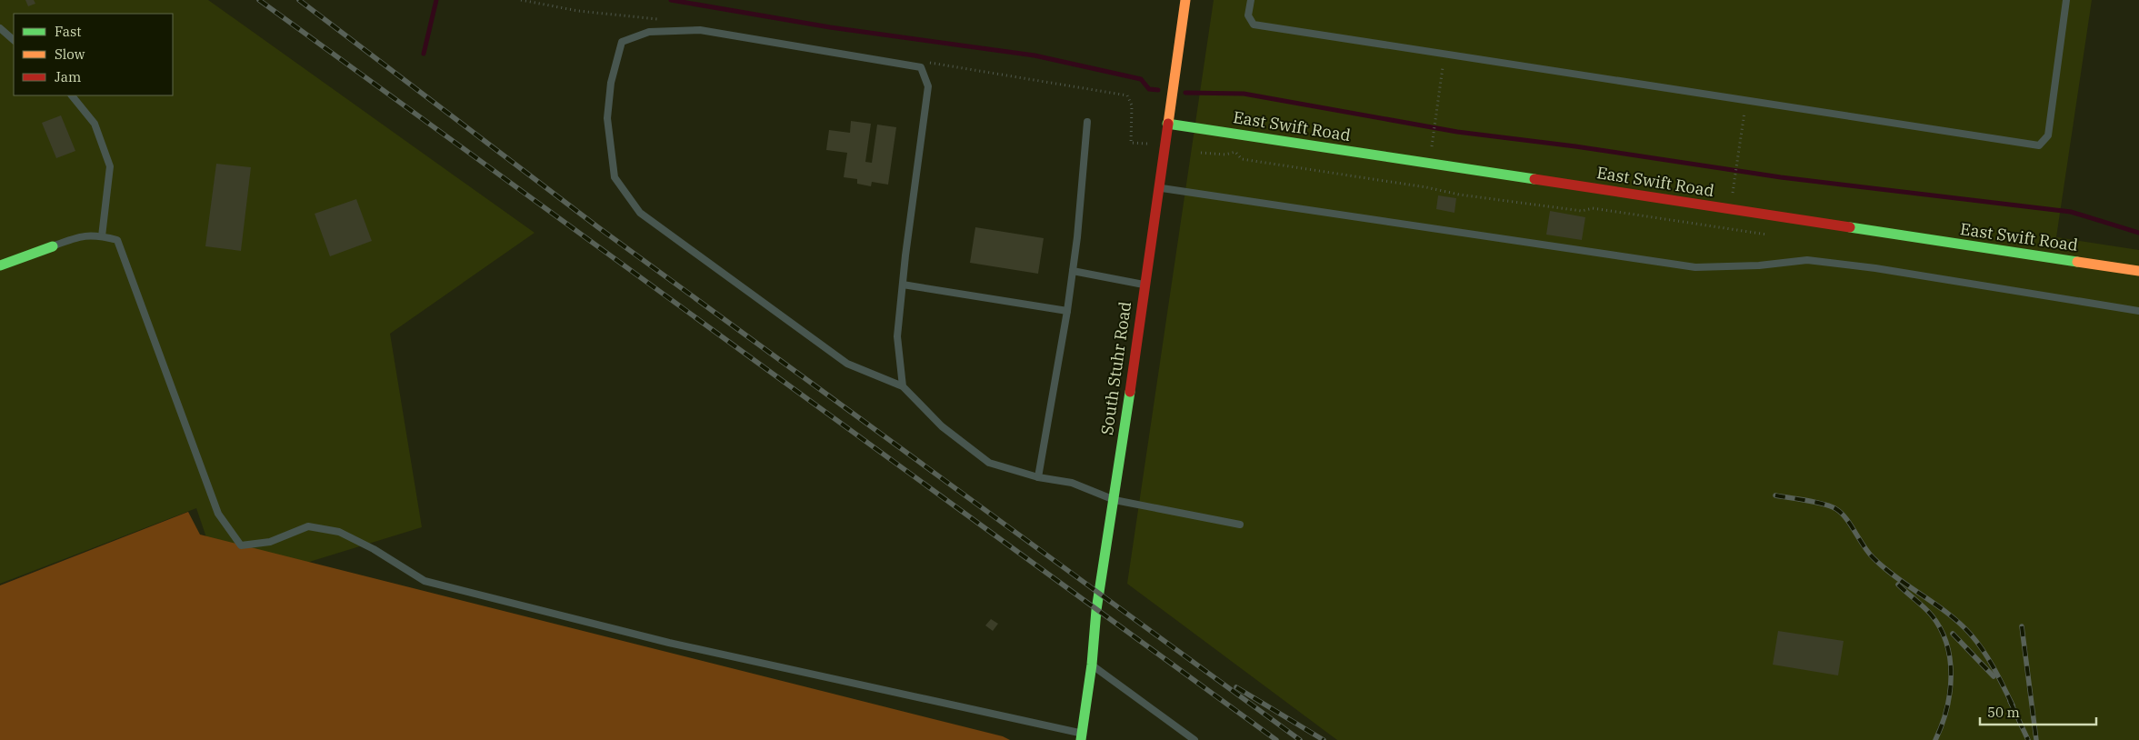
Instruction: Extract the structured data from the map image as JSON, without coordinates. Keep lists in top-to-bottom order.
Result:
{
  "streets": {
    "street": ["East Swift Road", "South Stuhr Road"]
  },
  "crossings": [
    ["East Swift Road", "South Stuhr Road"]
  ],
  "legend": ["Fast", "Slow", "Jam"],
  "scale_bar": "50 m"
}
